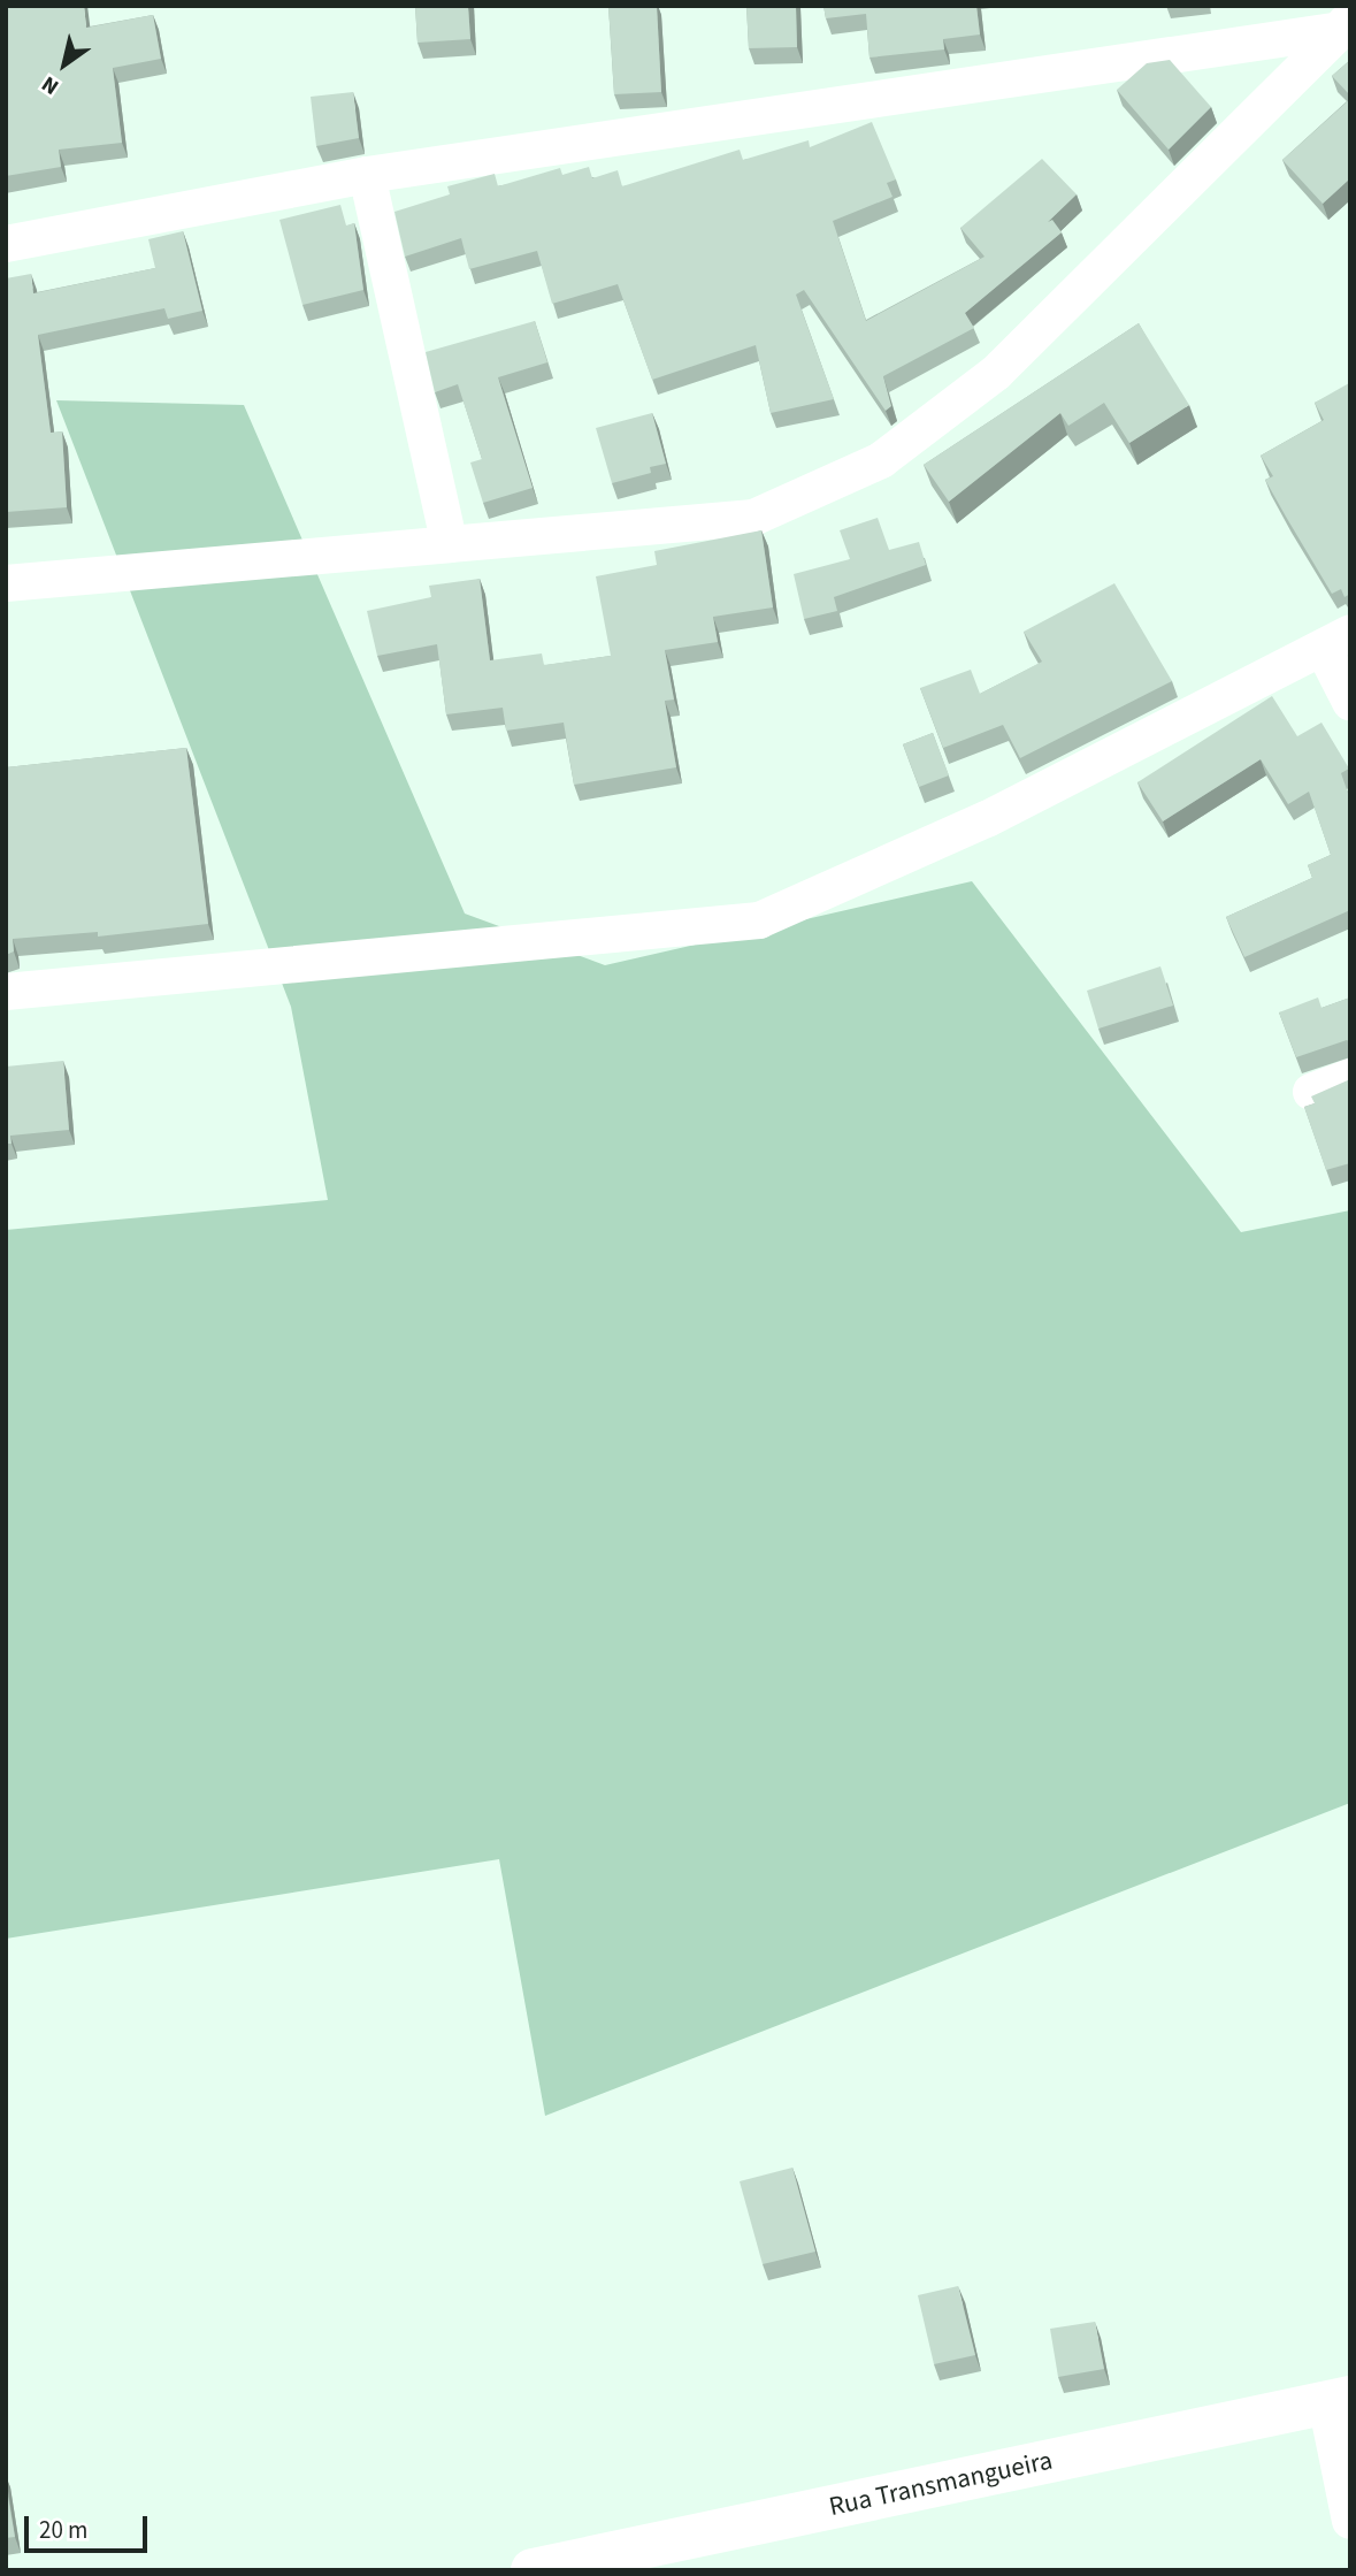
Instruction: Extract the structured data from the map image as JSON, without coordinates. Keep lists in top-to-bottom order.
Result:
{
  "streets": {
    "street": ["Rua Transmangueira"]
  },
  "scale_bar": "20 m",
  "north": "bottom left"
}
